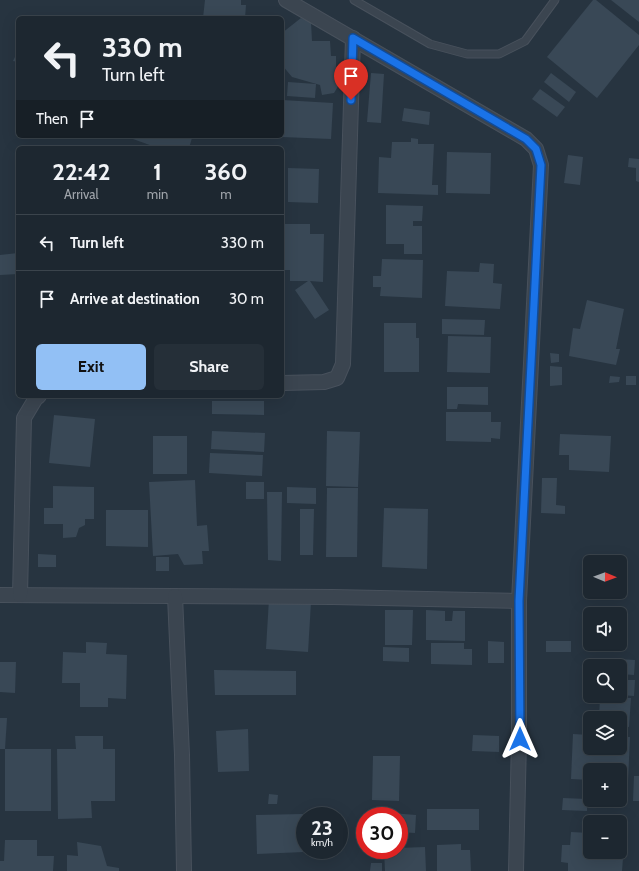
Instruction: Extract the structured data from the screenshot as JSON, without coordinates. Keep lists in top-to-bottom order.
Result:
{
  "north": "right",
  "page": {
    "turn": ["330 m", "Turn left"],
    "then": "Then",
    "eta": [
      "22:42",
      "Arrival",
      "1",
      "min",
      "360",
      "m"
    ],
    "list": [
      {
        "name": "Turn left",
        "value": "330 m"
      },
      {
        "name": "Arrive at destination",
        "value": "30 m"
      }
    ],
    "buttons": ["Exit", "Share"],
    "map_buttons": ["+", "−"],
    "speed": "23 km/h",
    "limit": "30"
  }
}
